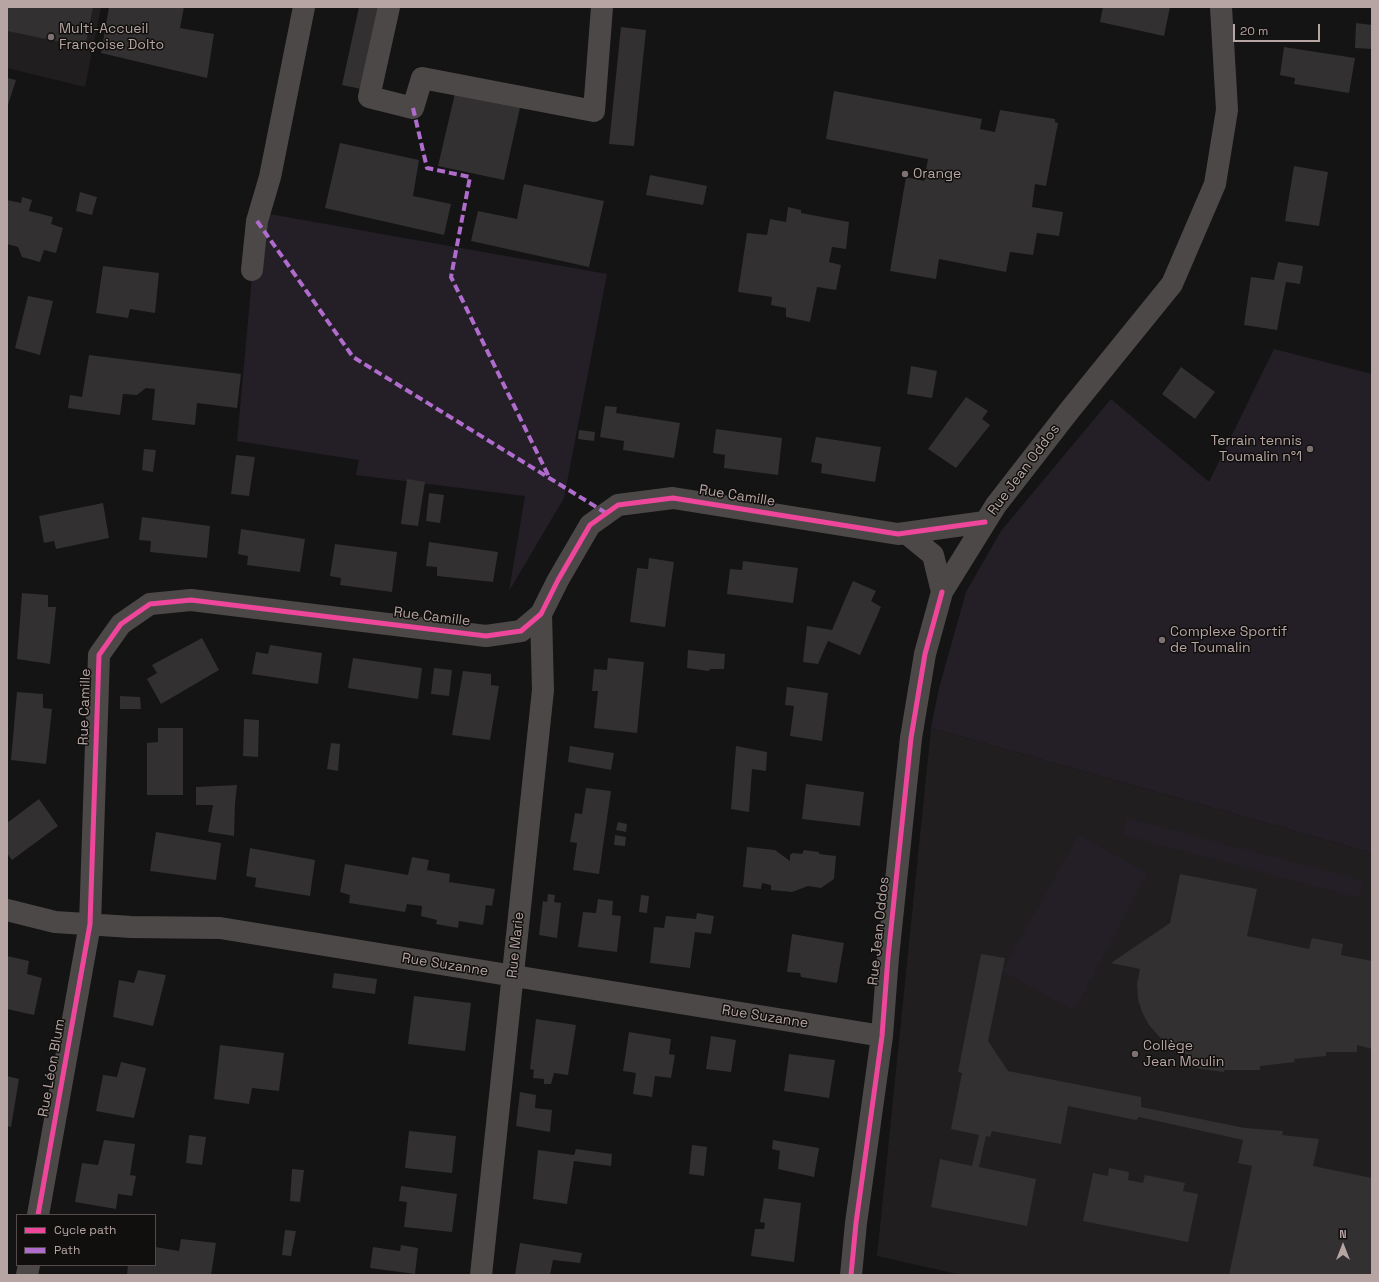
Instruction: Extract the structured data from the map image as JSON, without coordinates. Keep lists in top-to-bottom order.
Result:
{
  "streets": {
    "street": [
      "Rue Jean Oddos",
      "Rue Camille",
      "Rue Marie",
      "Rue Suzanne",
      "Rue Léon Blum"
    ]
  },
  "crossings": [
    ["Rue Jean Oddos", "Rue Camille"],
    ["Rue Jean Oddos", "Rue Suzanne"],
    ["Rue Camille", "Rue Marie"],
    ["Rue Camille", "Rue Suzanne"],
    ["Rue Camille", "Rue Léon Blum"],
    ["Rue Marie", "Rue Suzanne"],
    ["Rue Suzanne", "Rue Léon Blum"]
  ],
  "places": [
    "Multi-Accueil Françoise Dolto",
    "Orange",
    "Terrain tennis Toumalin n°1",
    "Complexe Sportif de Toumalin",
    "Collège Jean Moulin"
  ],
  "legend": ["Cycle path", "Path"],
  "scale_bar": "20 m",
  "north": "top"
}
